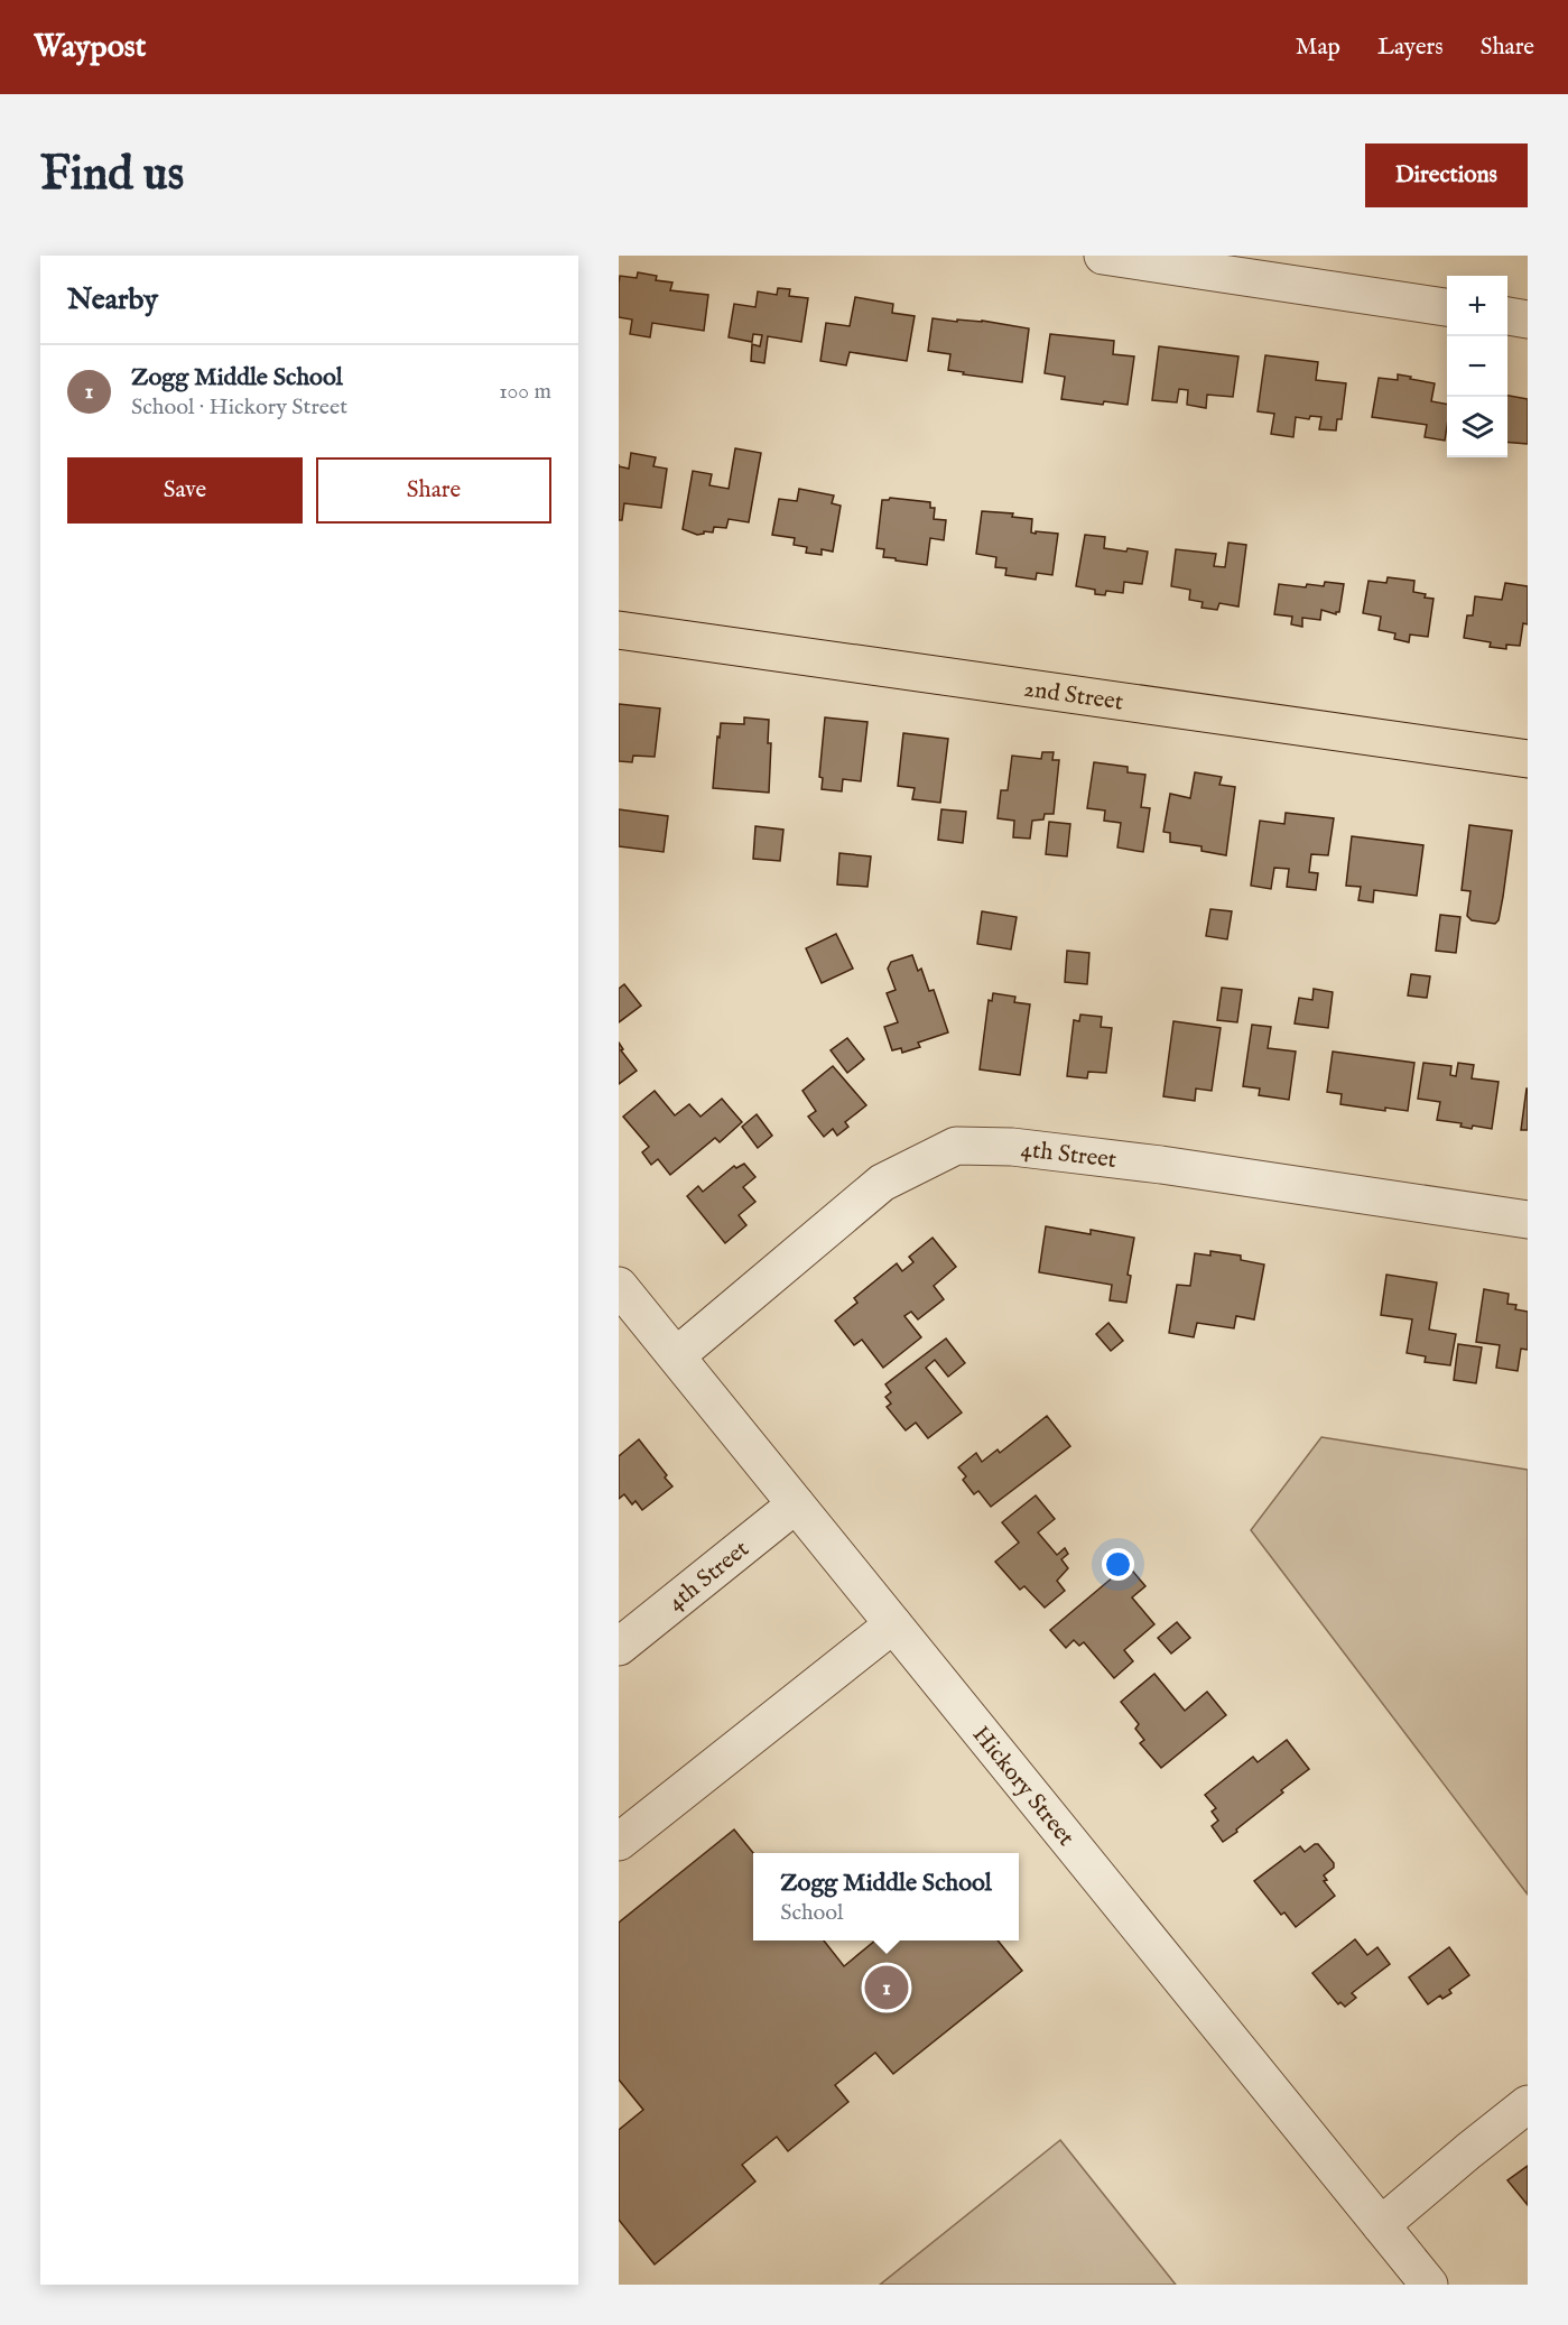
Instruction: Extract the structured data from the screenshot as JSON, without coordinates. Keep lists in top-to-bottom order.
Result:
{
  "streets": {
    "main road": ["2nd Street"],
    "street": ["4th Street", "Hickory Street"]
  },
  "crossings": [
    ["4th Street", "Hickory Street"]
  ],
  "page": {
    "header": "Waypost",
    "nav": ["Map", "Layers", "Share"],
    "buttons": [
      "Directions",
      ["Save", "Share"]
    ],
    "title": "Find us",
    "heading": "Nearby",
    "map_buttons": ["+", "−"],
    "list": [
      {
        "mark": "1",
        "name": "Zogg Middle School",
        "note": "School · Hickory Street",
        "value": "100 m"
      }
    ],
    "popup": ["Zogg Middle School", "School"],
    "pins": "1"
  }
}
